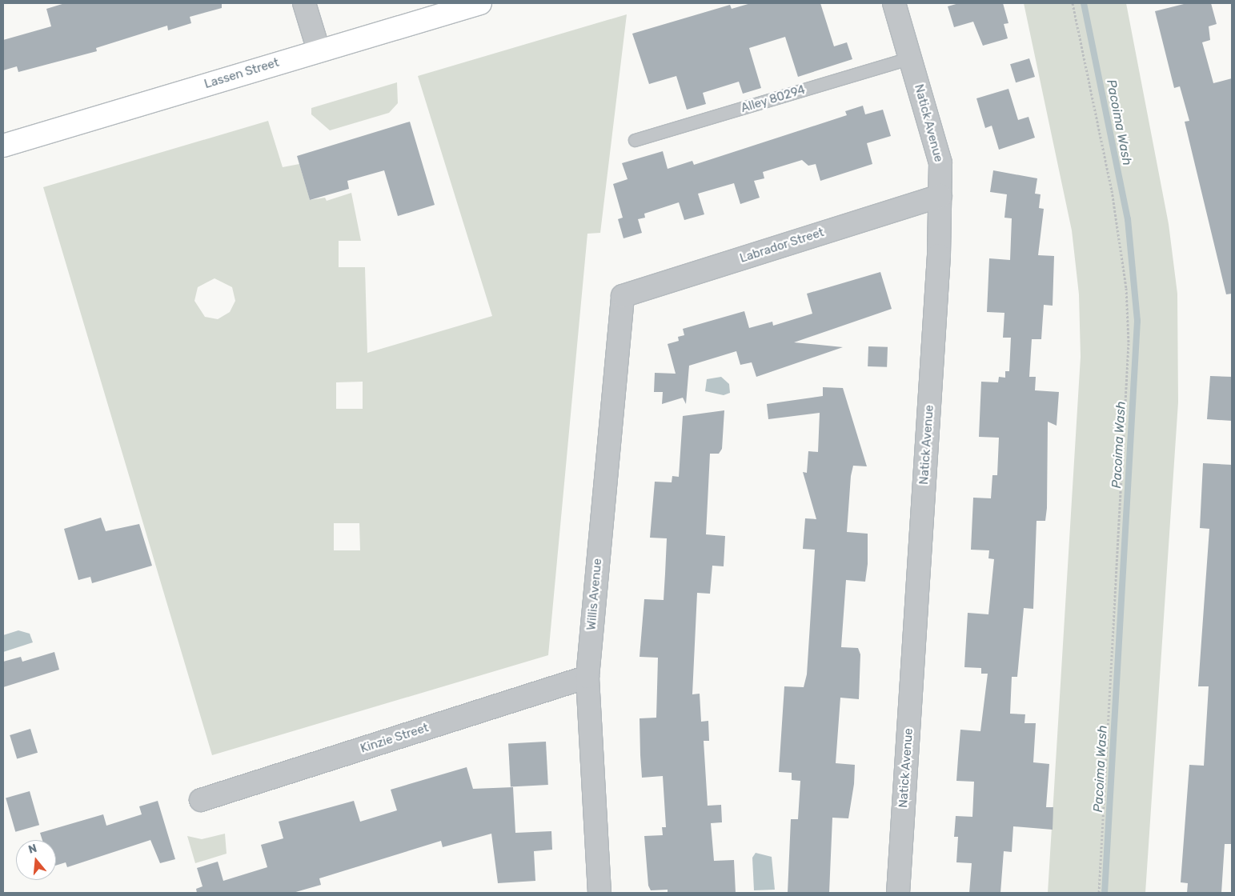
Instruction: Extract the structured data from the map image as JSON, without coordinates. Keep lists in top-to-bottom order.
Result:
{
  "streets": {
    "main road": ["Lassen Street"],
    "street": [
      "Natick Avenue",
      "Labrador Street",
      "Willis Avenue",
      "Kinzie Street"
    ],
    "lane": ["Alley 80294"]
  },
  "crossings": [
    ["Alley 80294", "Natick Avenue"],
    ["Natick Avenue", "Labrador Street"],
    ["Labrador Street", "Willis Avenue"],
    ["Willis Avenue", "Kinzie Street"]
  ],
  "water": ["Pacoima Wash"],
  "north": "top"
}
